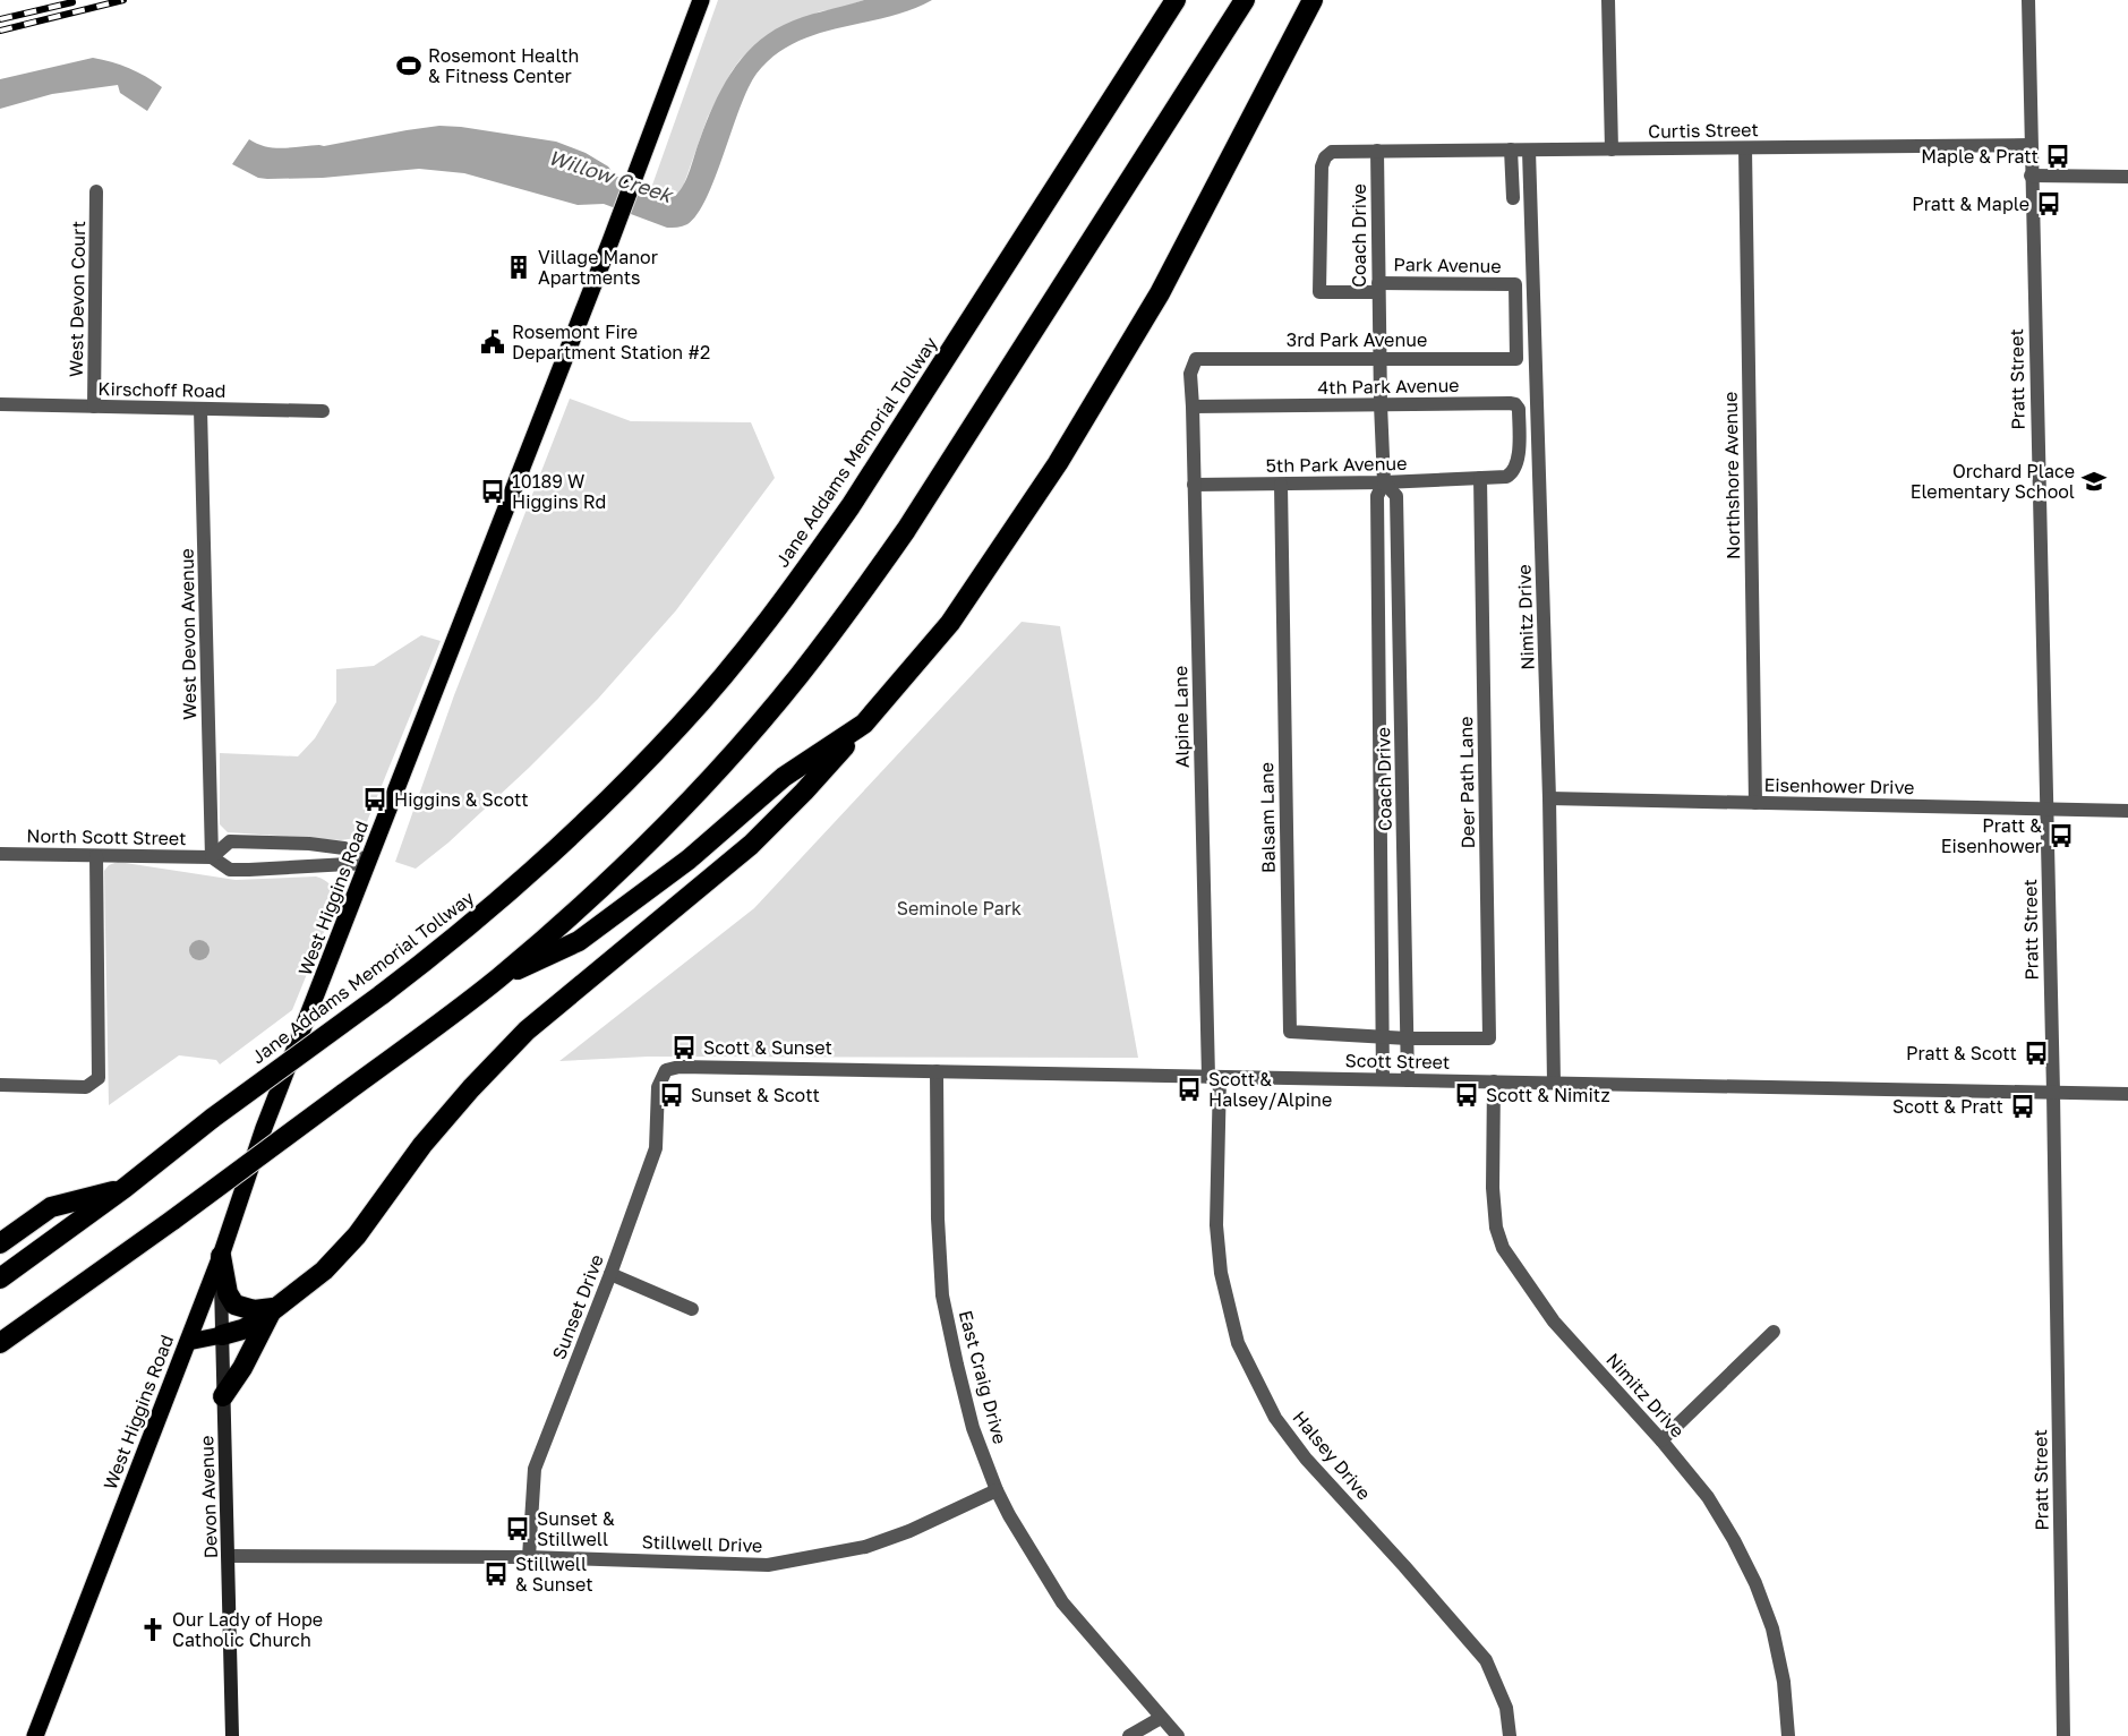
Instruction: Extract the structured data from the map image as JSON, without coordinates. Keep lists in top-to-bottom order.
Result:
{
  "streets": {
    "highway": ["Jane Addams Memorial Tollway"],
    "main road": ["West Higgins Road", "Devon Avenue"],
    "street": [
      "Curtis Street",
      "Coach Drive",
      "Park Avenue",
      "West Devon Court",
      "3rd Park Avenue",
      "Pratt Street",
      "4th Park Avenue",
      "Kirschoff Road",
      "5th Park Avenue",
      "Northshore Avenue",
      "Nimitz Drive",
      "West Devon Avenue",
      "Alpine Lane",
      "Deer Path Lane",
      "Eisenhower Drive",
      "Balsam Lane",
      "North Scott Street",
      "Scott Street",
      "Sunset Drive",
      "East Craig Drive",
      "Halsey Drive",
      "Stillwell Drive"
    ]
  },
  "crossings": [
    ["Curtis Street", "Coach Drive"],
    ["Curtis Street", "Park Avenue"],
    ["Curtis Street", "Pratt Street"],
    ["Curtis Street", "Northshore Avenue"],
    ["Curtis Street", "Nimitz Drive"],
    ["Coach Drive", "Park Avenue"],
    ["Coach Drive", "3rd Park Avenue"],
    ["Coach Drive", "4th Park Avenue"],
    ["Coach Drive", "5th Park Avenue"],
    ["Coach Drive", "Deer Path Lane"],
    ["Coach Drive", "Balsam Lane"],
    ["Coach Drive", "Scott Street"],
    ["Park Avenue", "3rd Park Avenue"],
    ["West Devon Court", "Kirschoff Road"],
    ["3rd Park Avenue", "Alpine Lane"],
    ["Pratt Street", "Eisenhower Drive"],
    ["Pratt Street", "Scott Street"],
    ["4th Park Avenue", "5th Park Avenue"],
    ["4th Park Avenue", "Alpine Lane"],
    ["4th Park Avenue", "Deer Path Lane"],
    ["Kirschoff Road", "West Devon Avenue"],
    ["5th Park Avenue", "Alpine Lane"],
    ["5th Park Avenue", "Deer Path Lane"],
    ["5th Park Avenue", "Balsam Lane"],
    ["Northshore Avenue", "Eisenhower Drive"],
    ["Nimitz Drive", "Eisenhower Drive"],
    ["Nimitz Drive", "Scott Street"],
    ["West Devon Avenue", "North Scott Street"],
    ["Alpine Lane", "Scott Street"],
    ["Alpine Lane", "Halsey Drive"],
    ["Deer Path Lane", "Balsam Lane"],
    ["North Scott Street", "West Higgins Road"],
    ["West Higgins Road", "Devon Avenue"],
    ["Scott Street", "Sunset Drive"],
    ["Scott Street", "East Craig Drive"],
    ["Scott Street", "Halsey Drive"],
    ["Sunset Drive", "Stillwell Drive"],
    ["East Craig Drive", "Stillwell Drive"],
    ["Devon Avenue", "Stillwell Drive"]
  ],
  "water": ["Willow Creek"],
  "parks": ["Seminole Park"],
  "places": {
    "sports": ["Rosemont Health & Fitness Center"],
    "bus stop": [
      "Maple & Pratt",
      "Pratt & Maple",
      "10189 W Higgins Rd",
      "Higgins & Scott",
      "Pratt & Eisenhower",
      "Scott & Sunset",
      "Pratt & Scott",
      "Scott & Halsey/Alpine",
      "Sunset & Scott",
      "Scott & Nimitz",
      "Scott & Pratt",
      "Sunset & Stillwell",
      "Stillwell & Sunset"
    ],
    "building": ["Village Manor Apartments"],
    "public building": ["Rosemont Fire Department Station #2"],
    "school or university": ["Orchard Place Elementary School"],
    "church": ["Our Lady of Hope Catholic Church"]
  }
}
